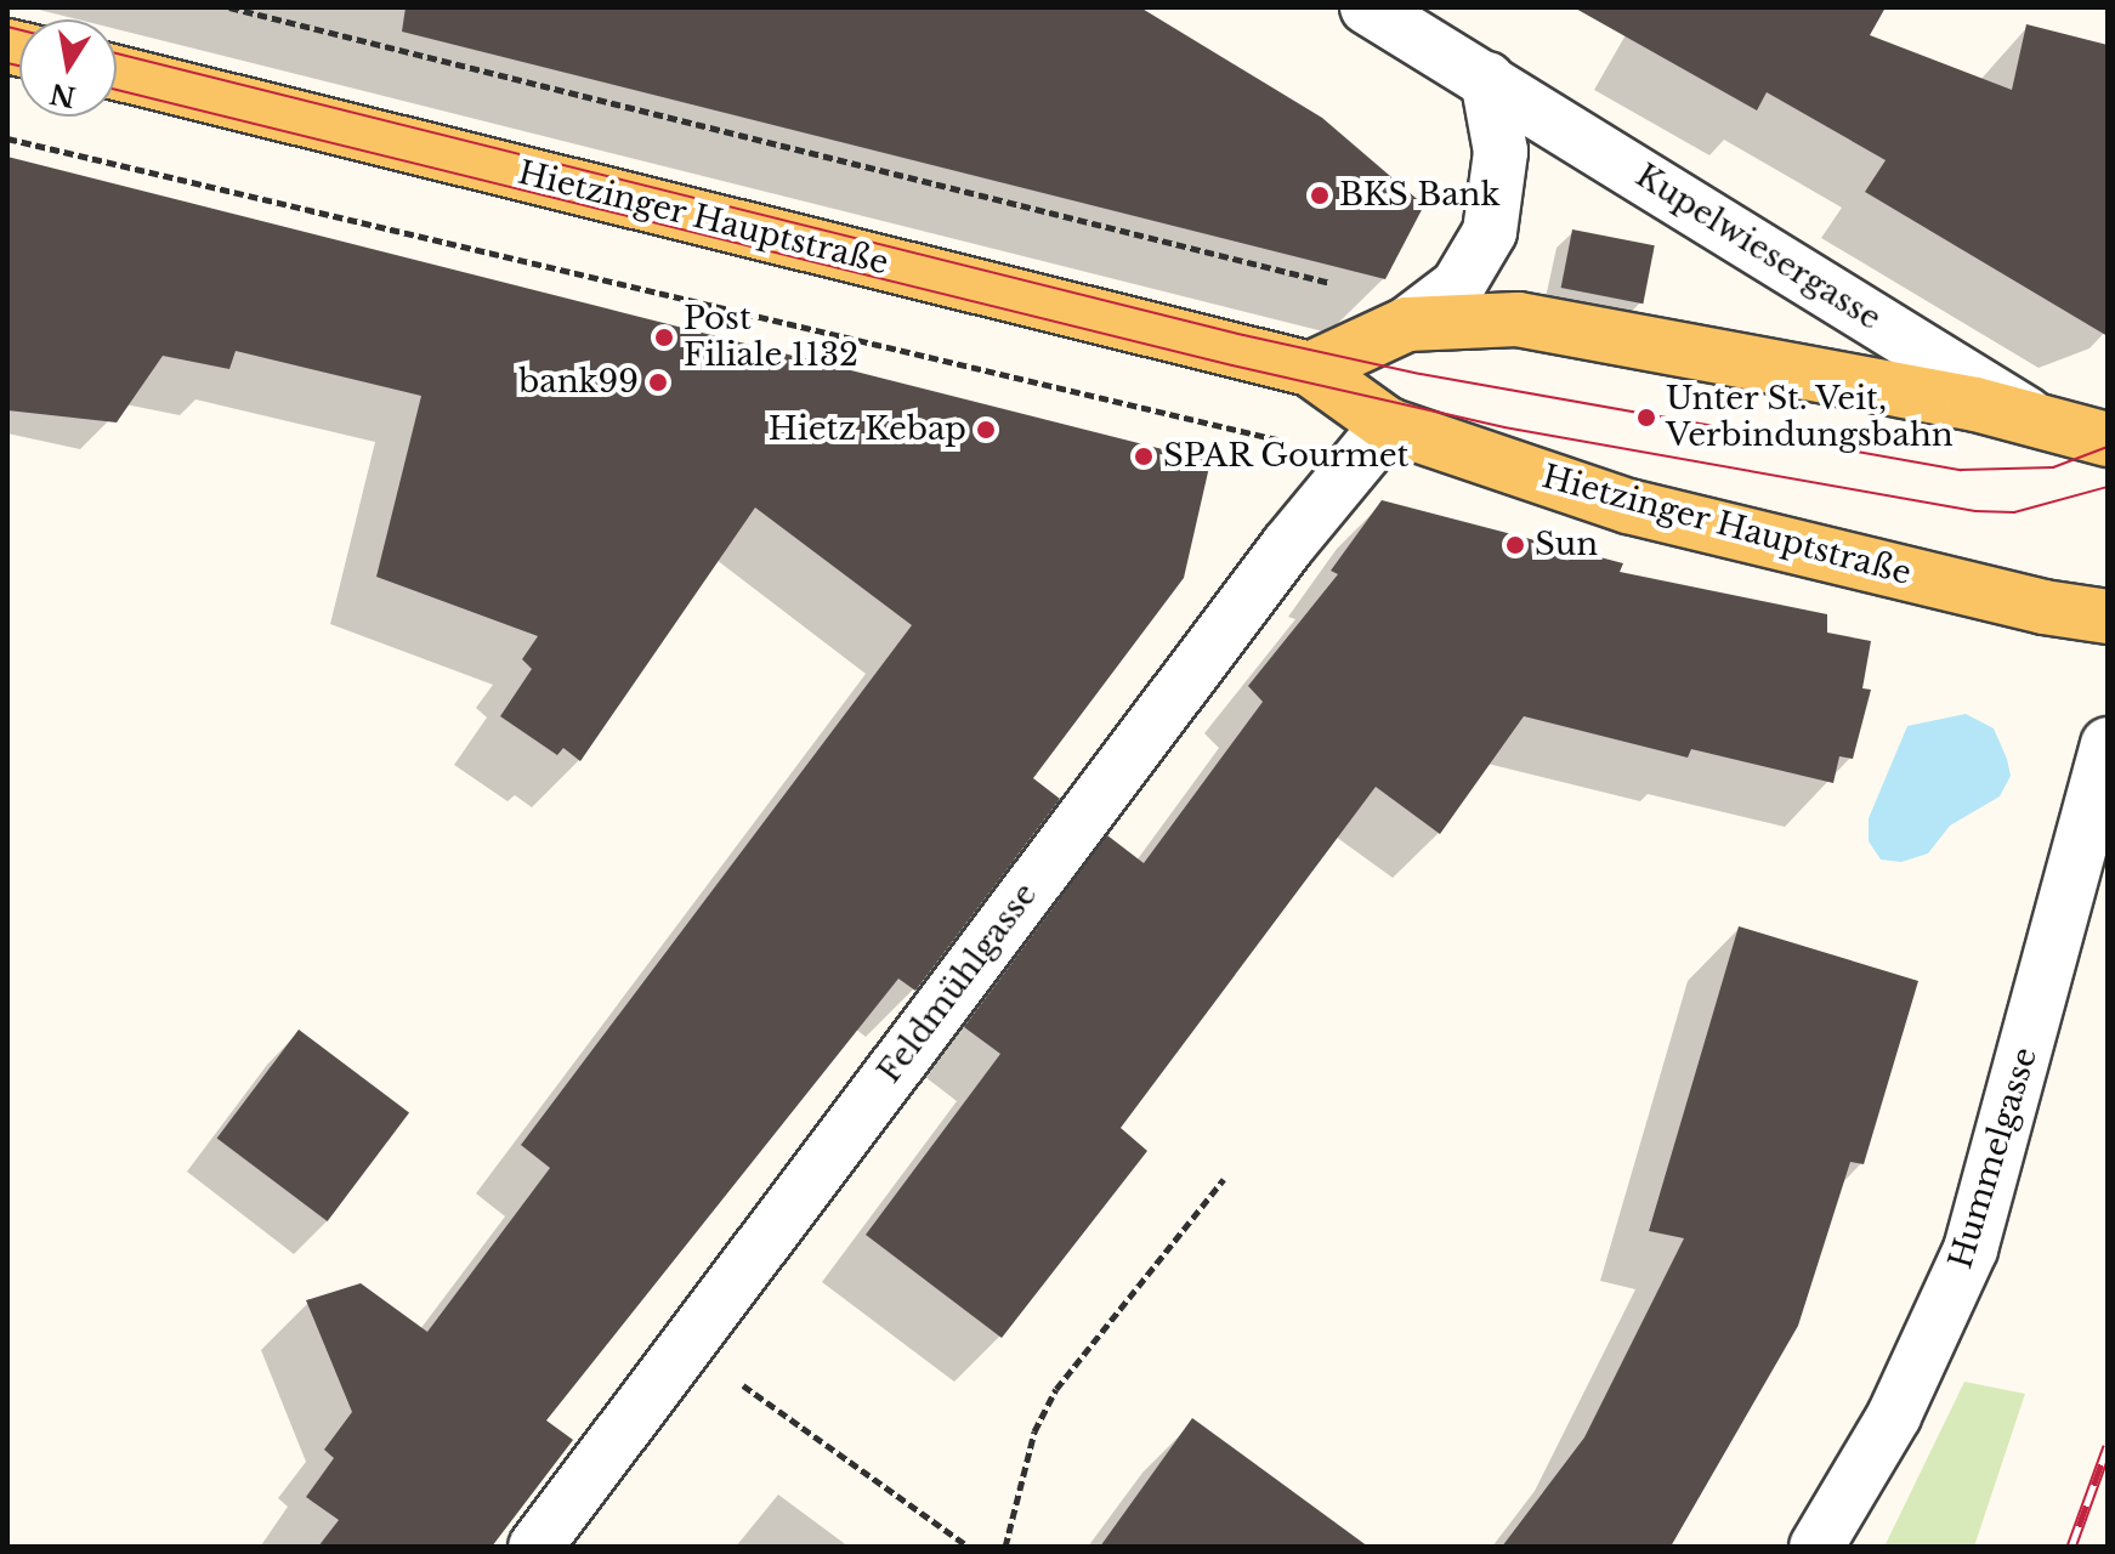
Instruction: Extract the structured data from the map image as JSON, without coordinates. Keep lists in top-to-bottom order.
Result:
{
  "streets": {
    "main road": ["Hietzinger Hauptstraße"],
    "street": ["Kupelwiesergasse", "Feldmühlgasse", "Hummelgasse"]
  },
  "crossings": [
    ["Hietzinger Hauptstraße", "Feldmühlgasse"]
  ],
  "places": [
    "BKS Bank",
    "Post Filiale 1132",
    "bank99",
    "Unter St. Veit, Verbindungsbahn",
    "Hietz Kebap",
    "SPAR Gourmet",
    "Sun"
  ],
  "north": "bottom"
}
